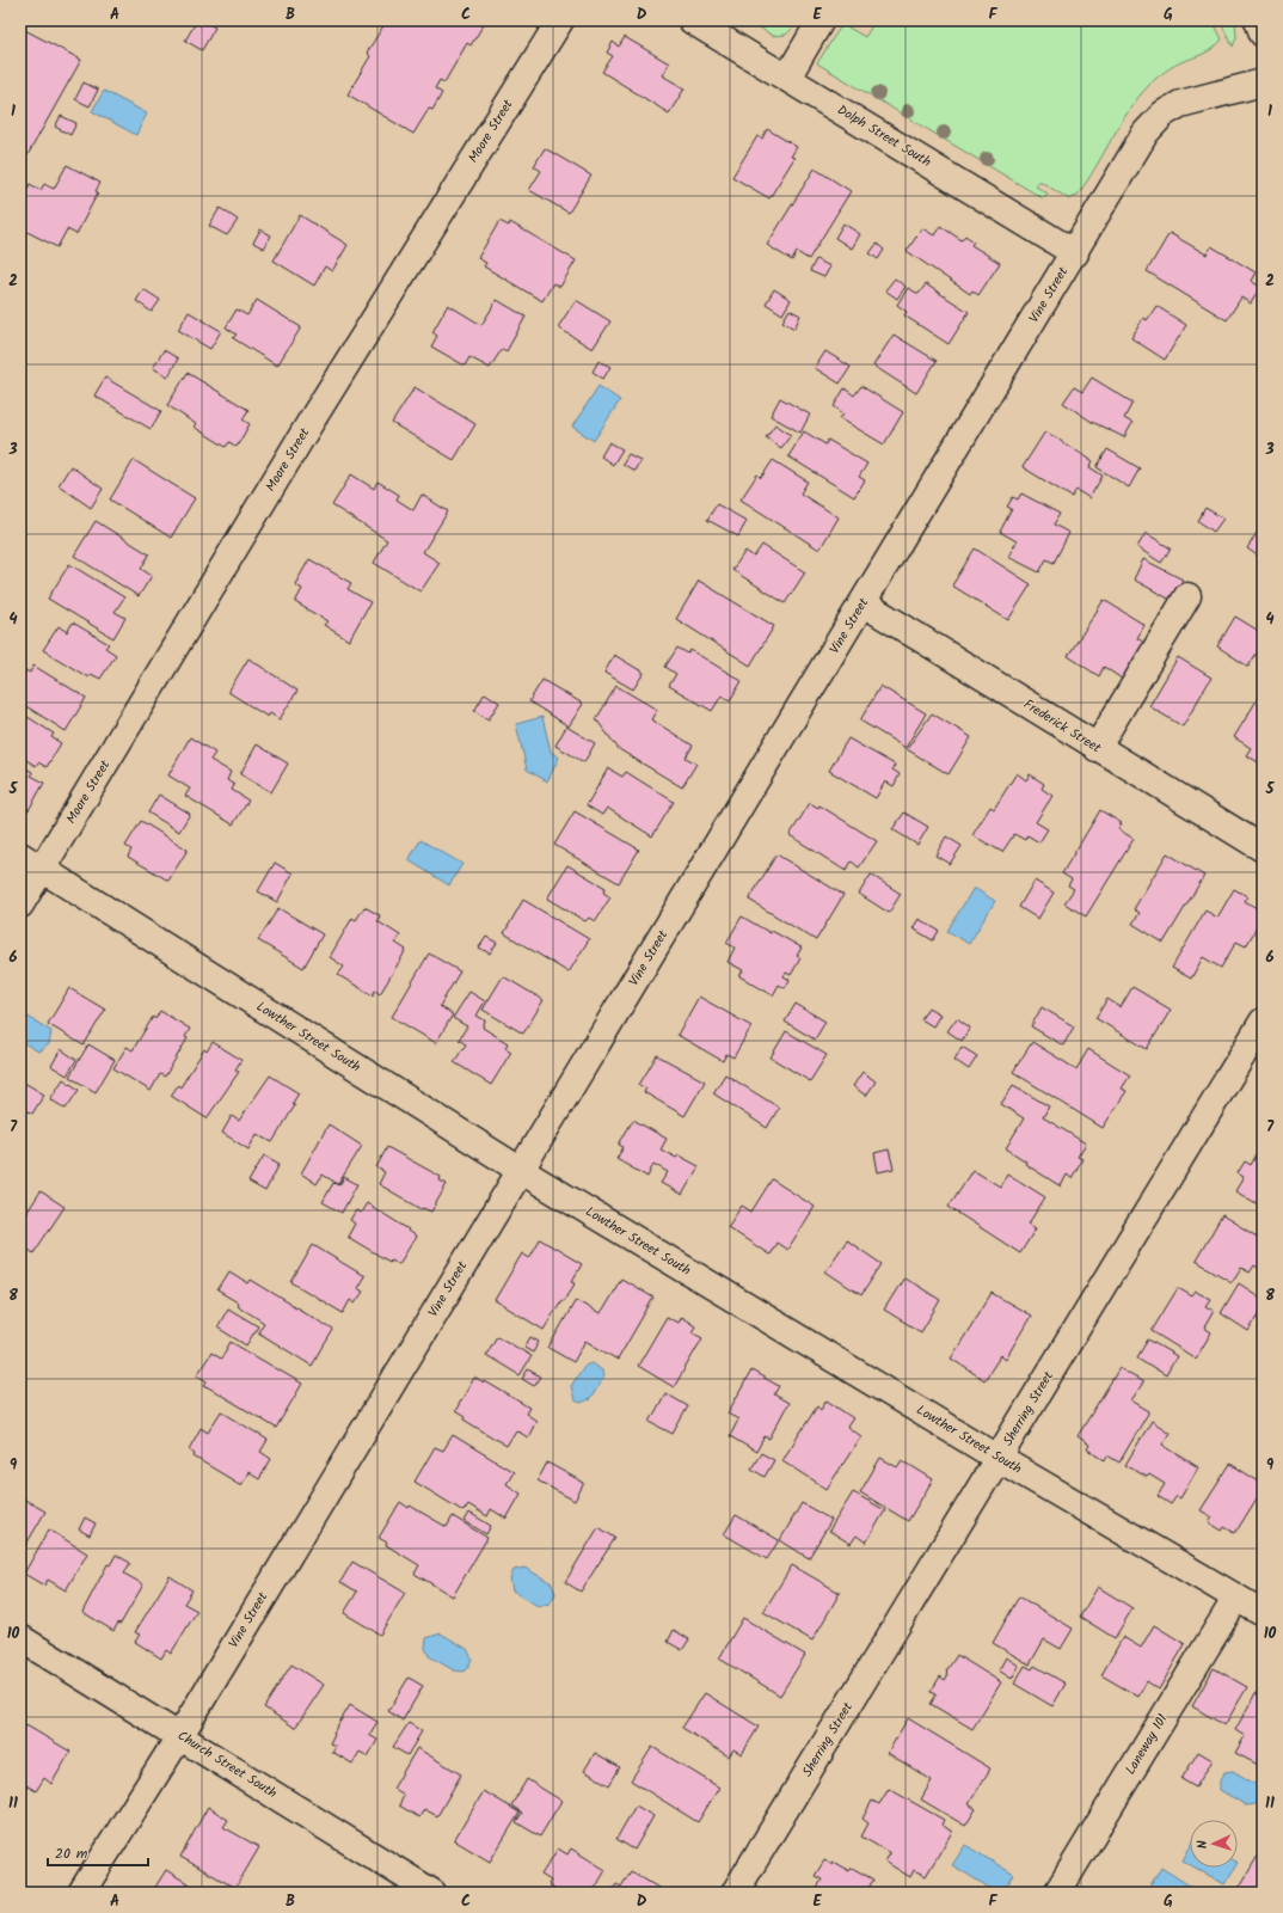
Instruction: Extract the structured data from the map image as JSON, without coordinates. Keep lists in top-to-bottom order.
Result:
{
  "streets": {
    "street": [
      "Moore Street",
      "Dolph Street South",
      "Vine Street",
      "Frederick Street",
      "Lowther Street South",
      "Sherring Street",
      "Laneway 101",
      "Church Street South"
    ]
  },
  "crossings": [
    ["Moore Street", "Lowther Street South"],
    ["Dolph Street South", "Vine Street"],
    ["Vine Street", "Frederick Street"],
    ["Vine Street", "Lowther Street South"],
    ["Vine Street", "Church Street South"],
    ["Lowther Street South", "Sherring Street"],
    ["Lowther Street South", "Laneway 101"]
  ],
  "scale_bar": "20 m",
  "north": "left",
  "grid": {
    "columns": [
      "A",
      "B",
      "C",
      "D",
      "E",
      "F",
      "G"
    ],
    "rows": [
      "1",
      "2",
      "3",
      "4",
      "5",
      "6",
      "7",
      "8",
      "9",
      "10",
      "11"
    ]
  }
}
